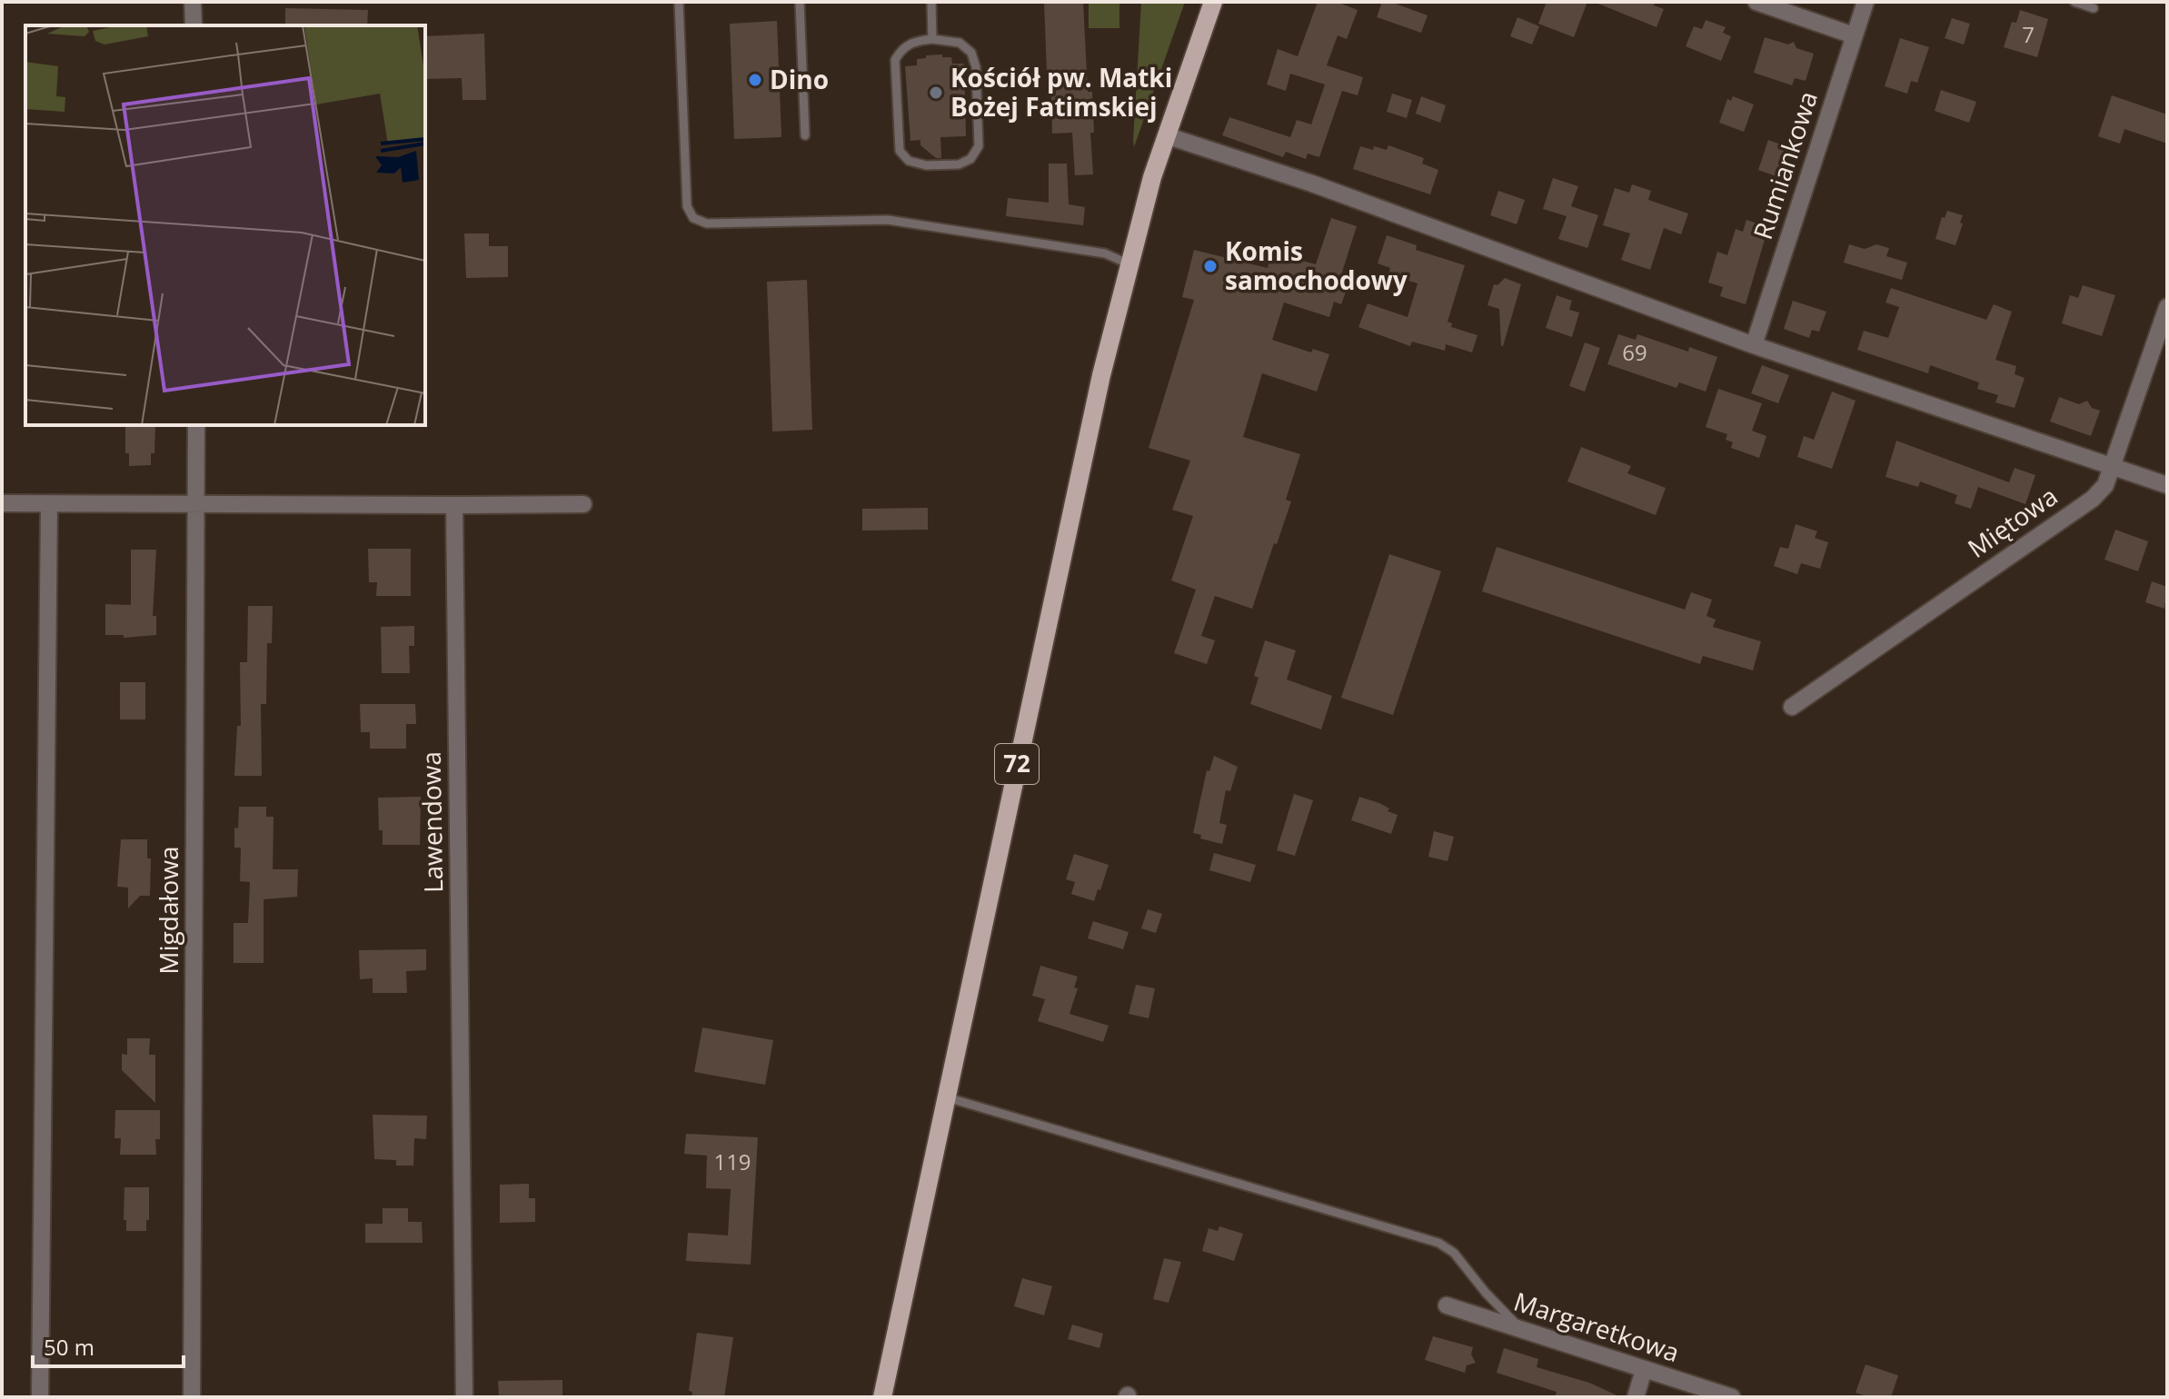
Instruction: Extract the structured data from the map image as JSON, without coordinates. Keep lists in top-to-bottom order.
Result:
{
  "streets": {
    "main road": ["72"],
    "street": [
      "Rumiankowa",
      "Miętowa",
      "Lawendowa",
      "Migdałowa",
      "Margaretkowa"
    ]
  },
  "places": ["Dino", "Kościół pw. Matki Bożej Fatimskiej", "Komis samochodowy"],
  "house_numbers": ["7", "69", "119"],
  "scale_bar": "50 m"
}
